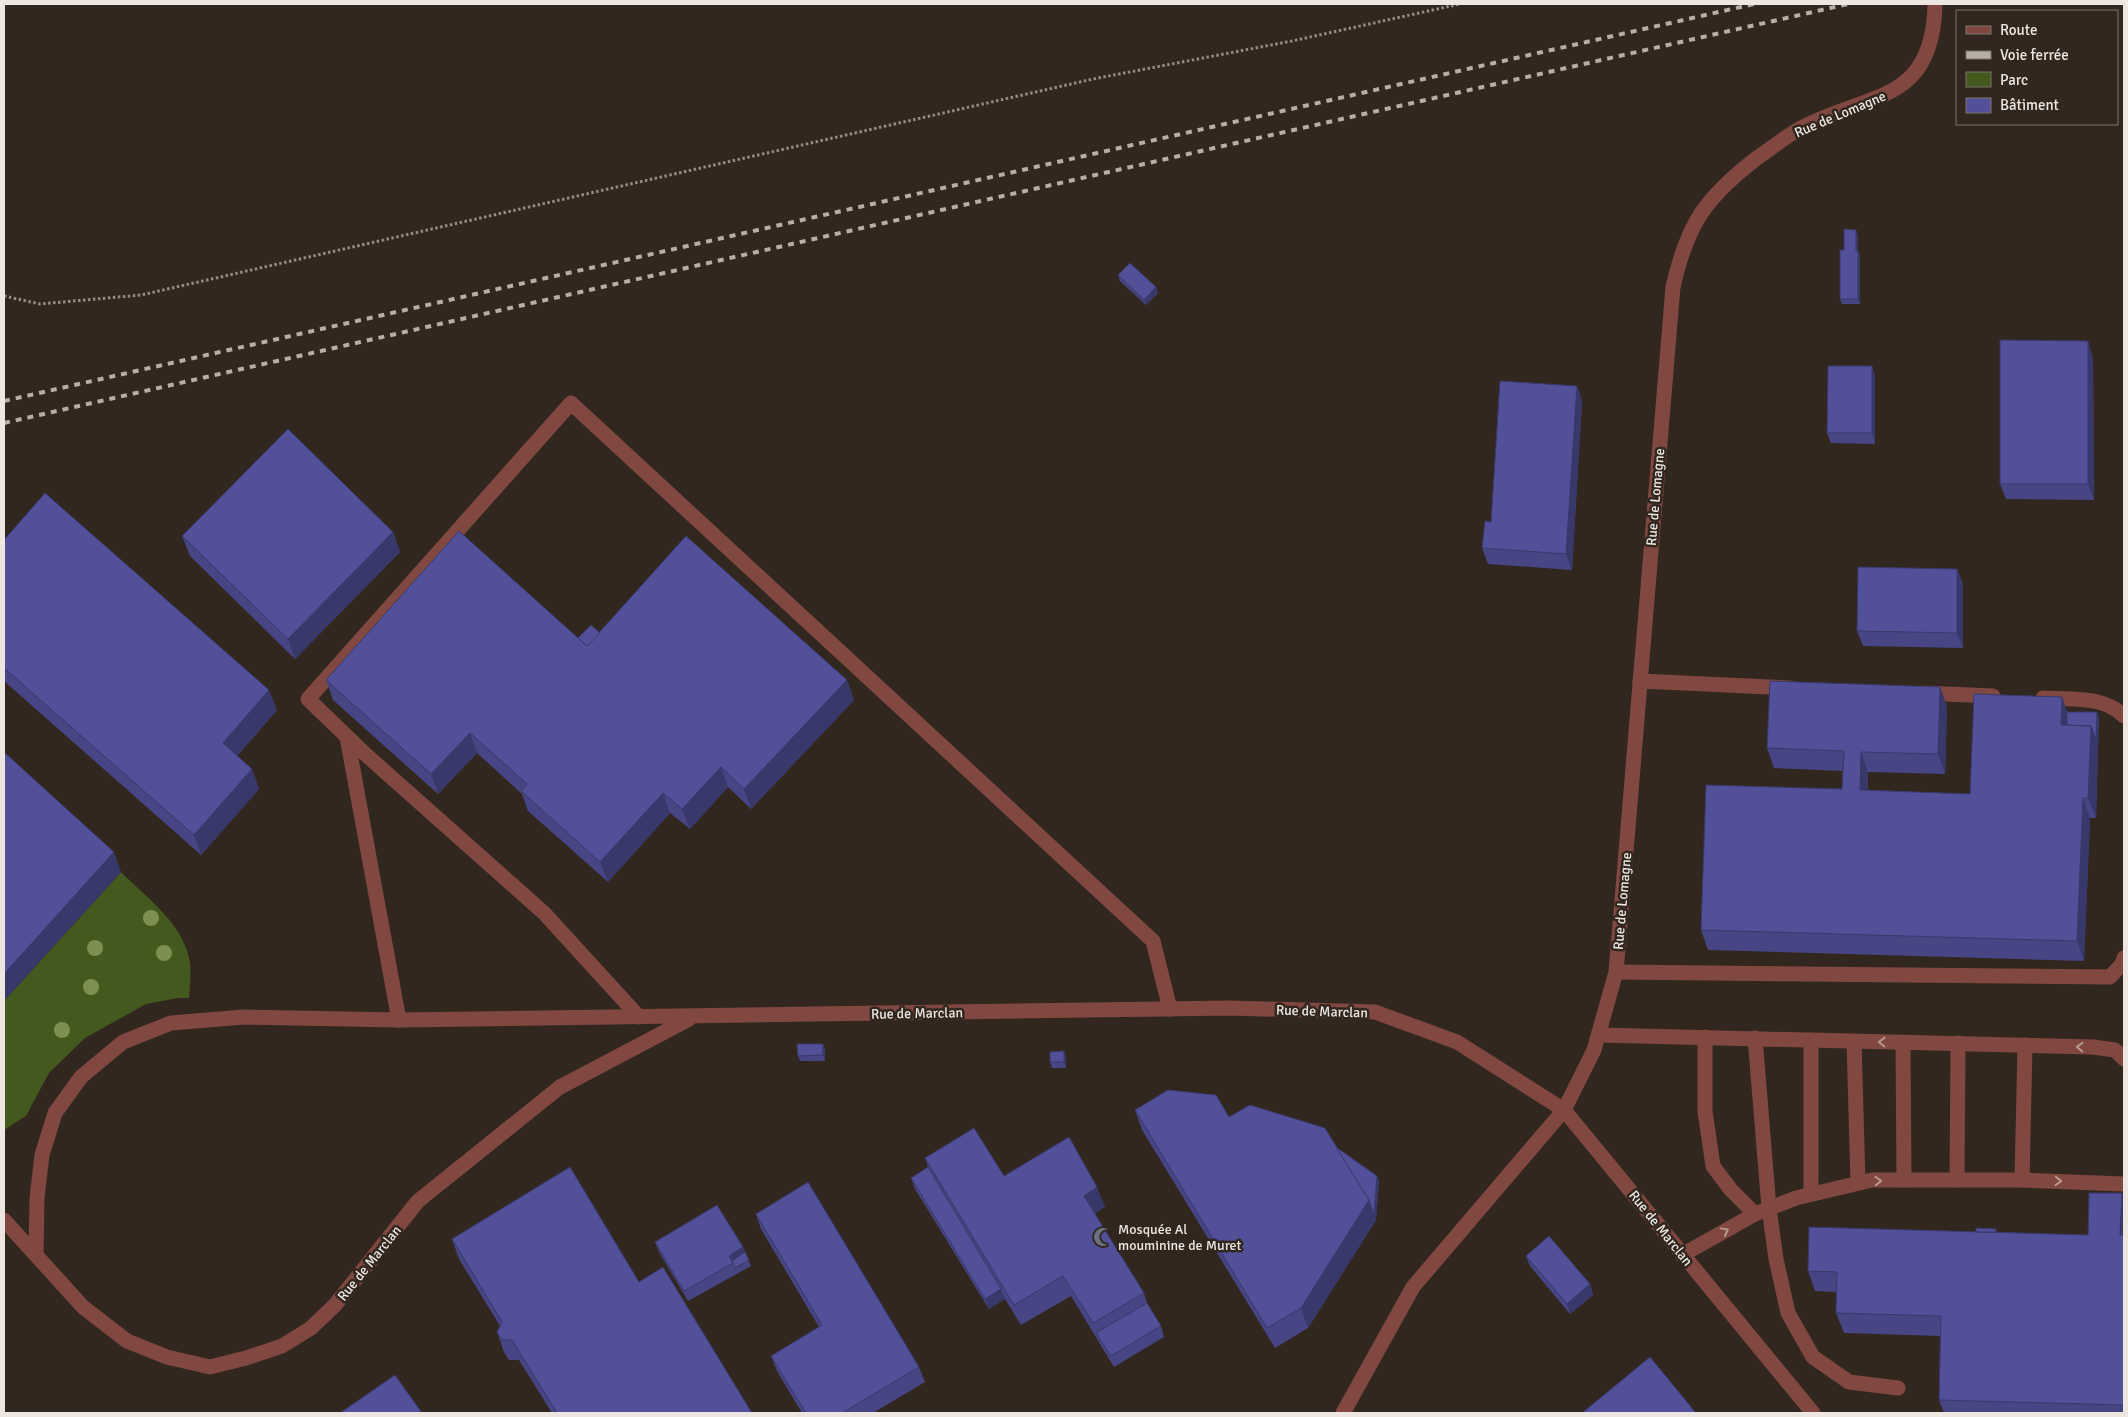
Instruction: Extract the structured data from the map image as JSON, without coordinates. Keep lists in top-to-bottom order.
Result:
{
  "streets": {
    "street": ["Rue de Lomagne", "Rue de Marclan"]
  },
  "crossings": [
    ["Rue de Lomagne", "Rue de Marclan"]
  ],
  "places": {
    "mosque": ["Mosquée Al mouminine de Muret"]
  },
  "legend": [
    "Route",
    "Voie ferrée",
    "Parc",
    "Bâtiment"
  ]
}
